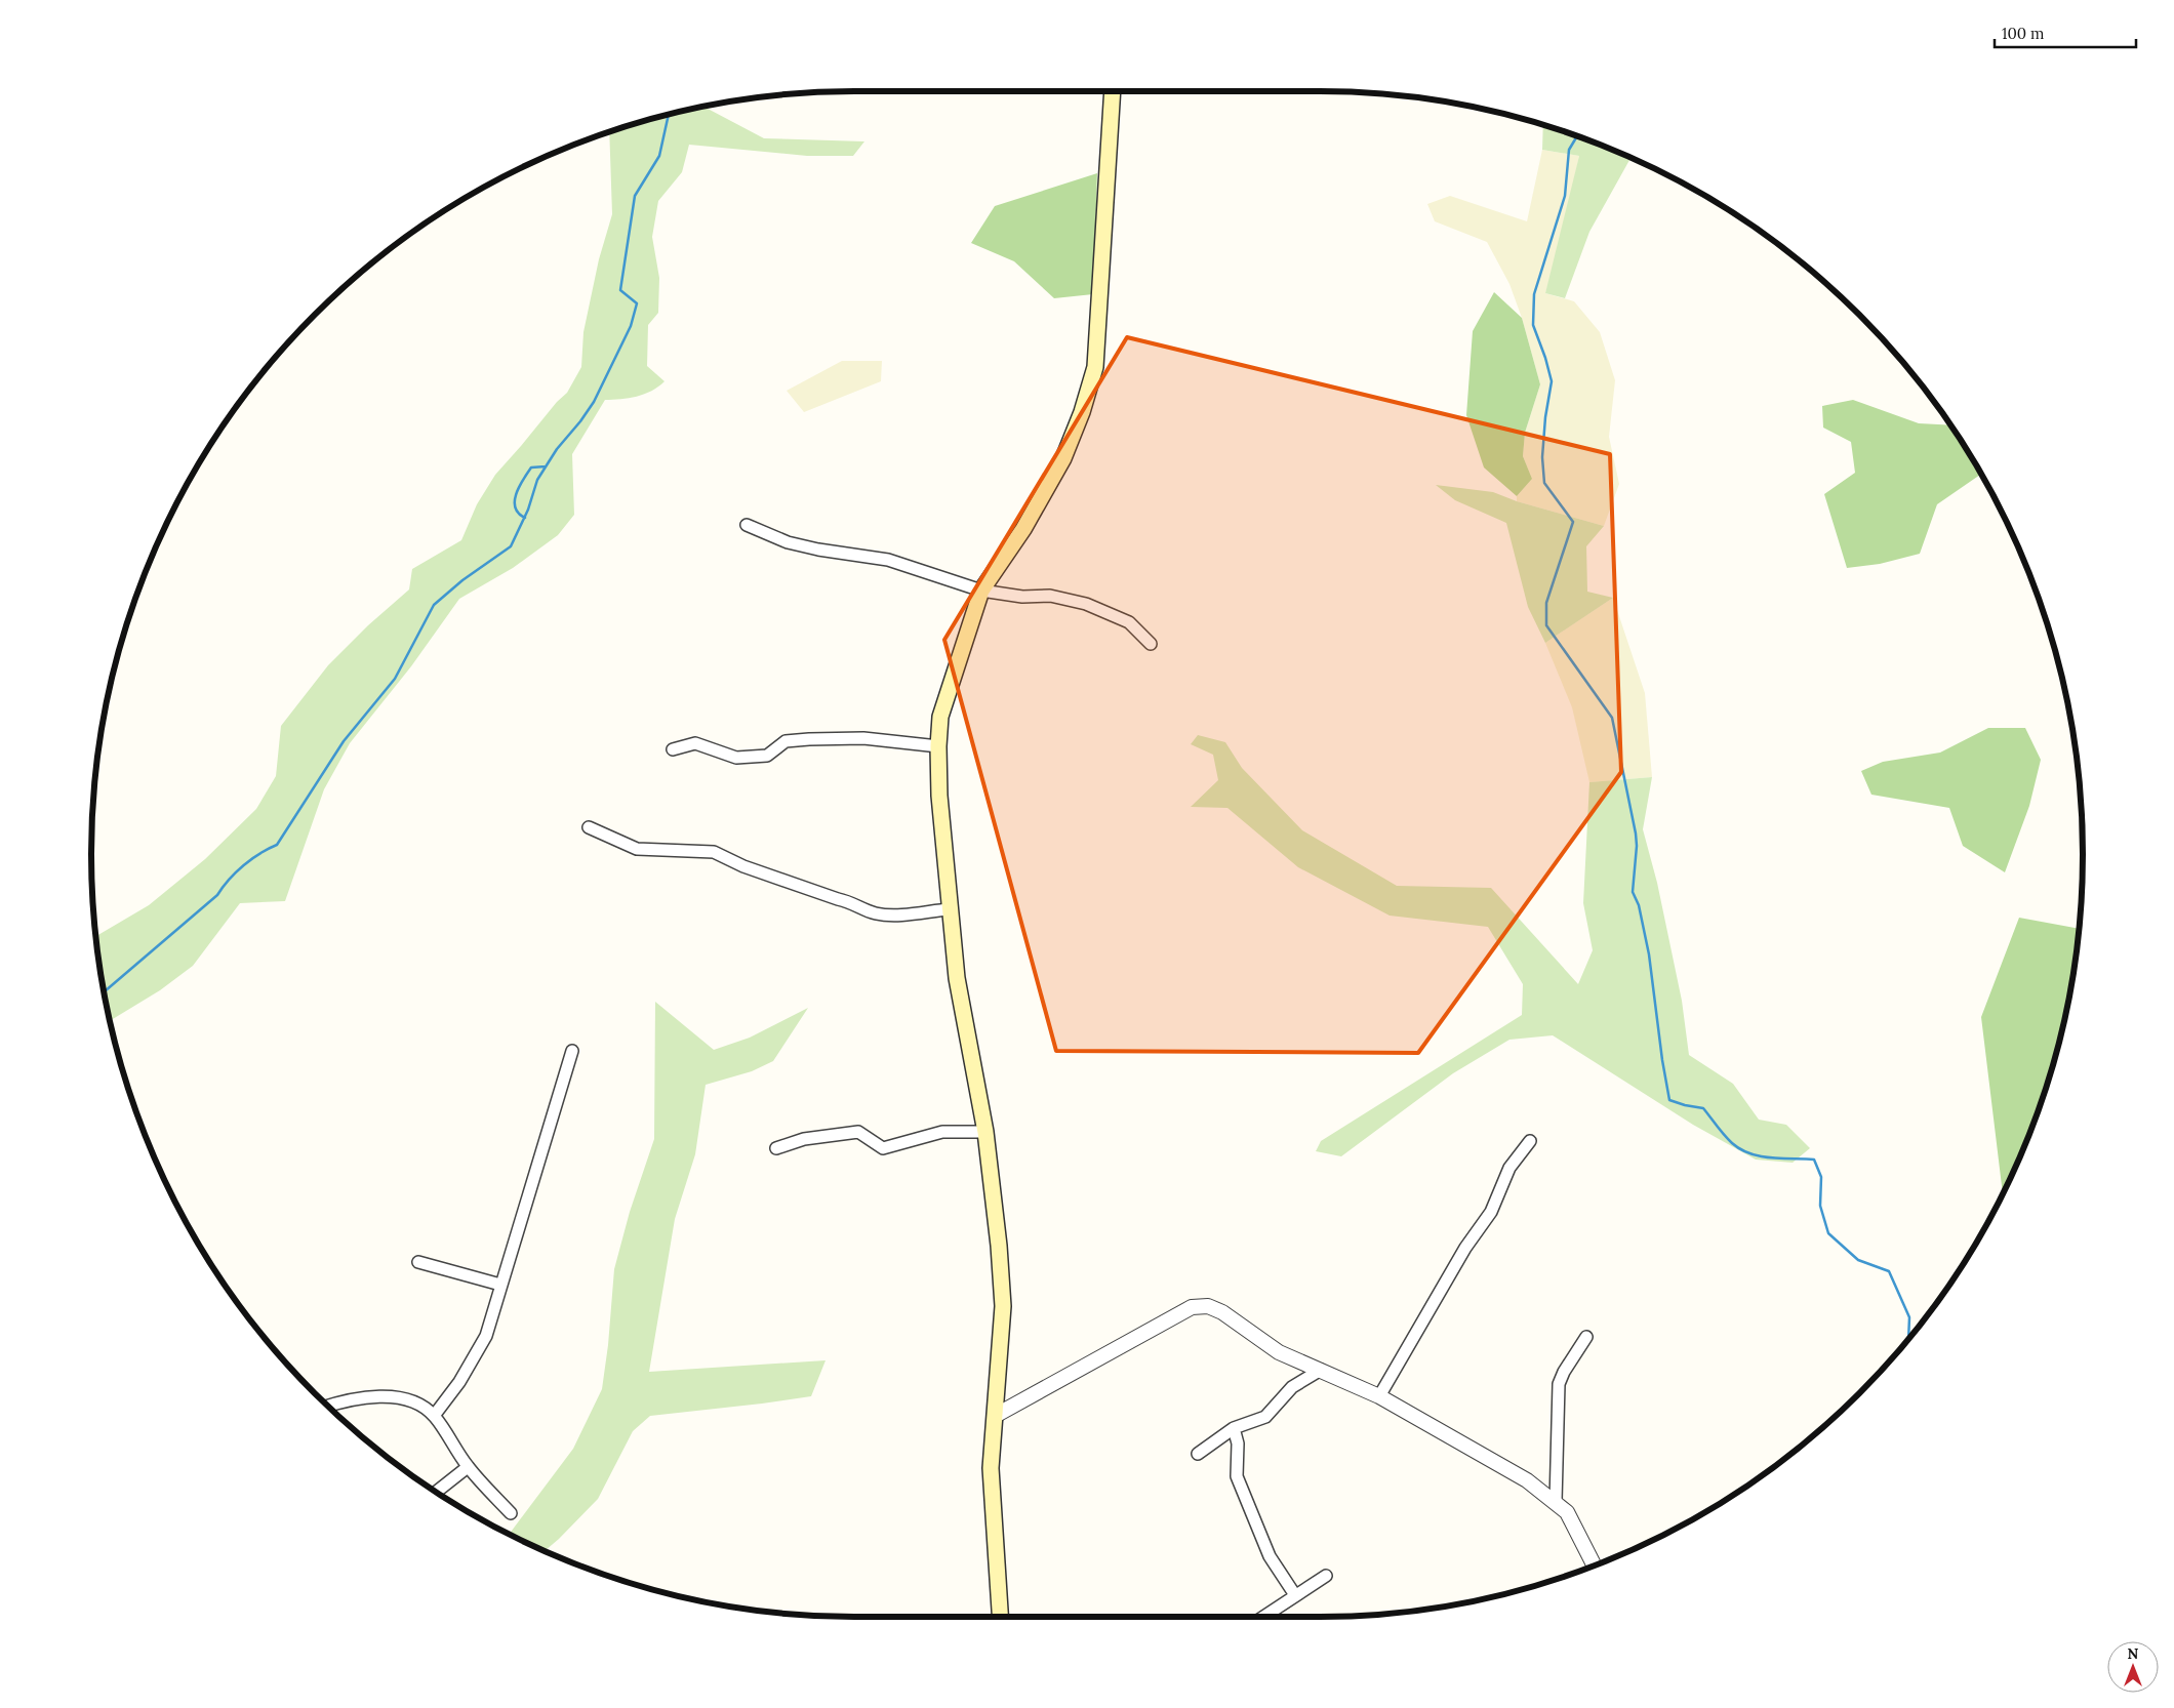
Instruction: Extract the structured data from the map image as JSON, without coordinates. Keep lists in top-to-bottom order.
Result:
{
  "scale_bar": "100 m",
  "north": "top"
}
